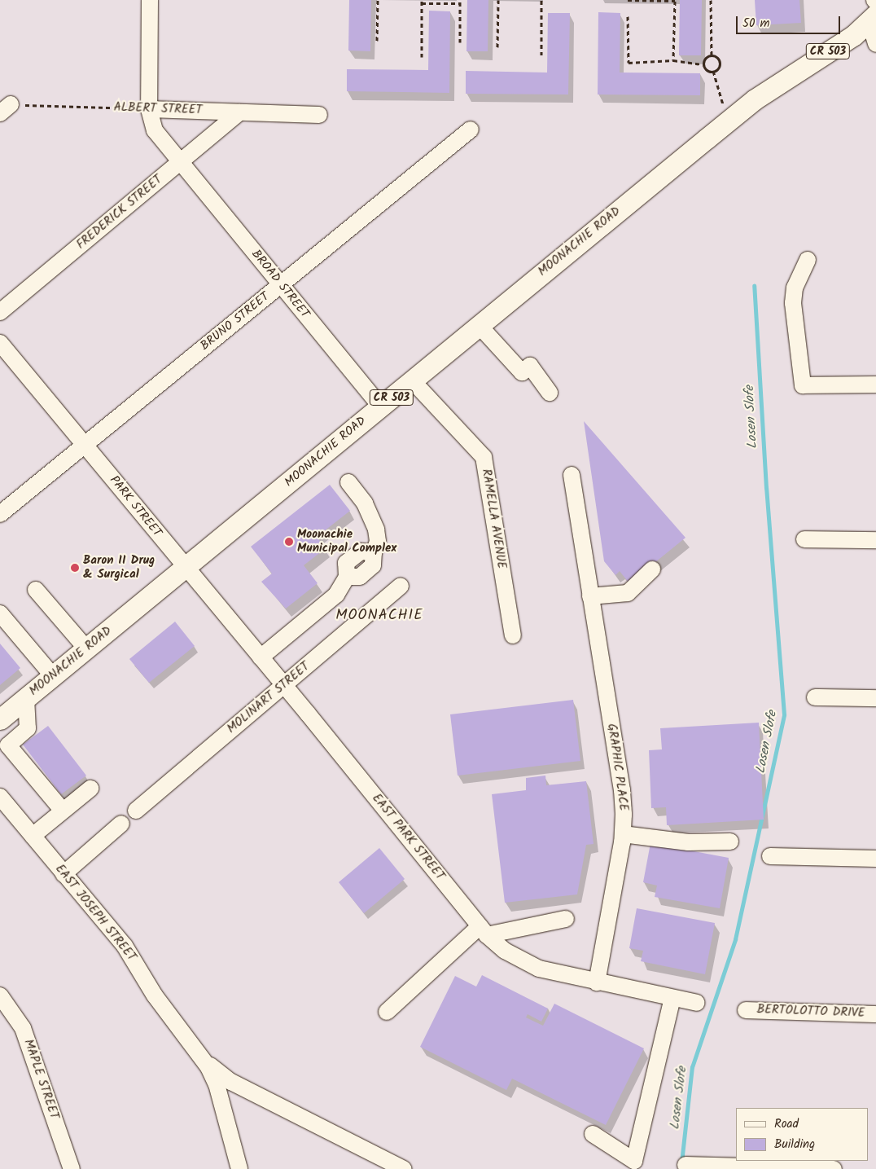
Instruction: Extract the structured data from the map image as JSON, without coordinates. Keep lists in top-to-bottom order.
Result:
{
  "streets": {
    "main road": ["CR 503", "MOONACHIE ROAD"],
    "street": [
      "ALBERT STREET",
      "FREDERICK STREET",
      "BROAD STREET",
      "BRUNO STREET",
      "PARK STREET",
      "RAMELLA AVENUE",
      "MOLINART STREET",
      "GRAPHIC PLACE",
      "EAST PARK STREET",
      "EAST JOSEPH STREET",
      "BERTOLOTTO DRIVE",
      "MAPLE STREET"
    ]
  },
  "crossings": [
    ["ALBERT STREET", "FREDERICK STREET"],
    ["ALBERT STREET", "BROAD STREET"],
    ["FREDERICK STREET", "BROAD STREET"],
    ["MOONACHIE ROAD", "BROAD STREET"],
    ["MOONACHIE ROAD", "PARK STREET"],
    ["MOONACHIE ROAD", "RAMELLA AVENUE"],
    ["MOONACHIE ROAD", "EAST PARK STREET"],
    ["BROAD STREET", "BRUNO STREET"],
    ["BRUNO STREET", "PARK STREET"],
    ["PARK STREET", "EAST PARK STREET"],
    ["MOLINART STREET", "EAST PARK STREET"],
    ["GRAPHIC PLACE", "EAST PARK STREET"]
  ],
  "districts": ["MOONACHIE"],
  "water": ["Losen Slofe"],
  "places": ["Moonachie Municipal Complex", "Baron II Drug & Surgical"],
  "legend": ["Road", "Building"],
  "scale_bar": "50 m"
}
